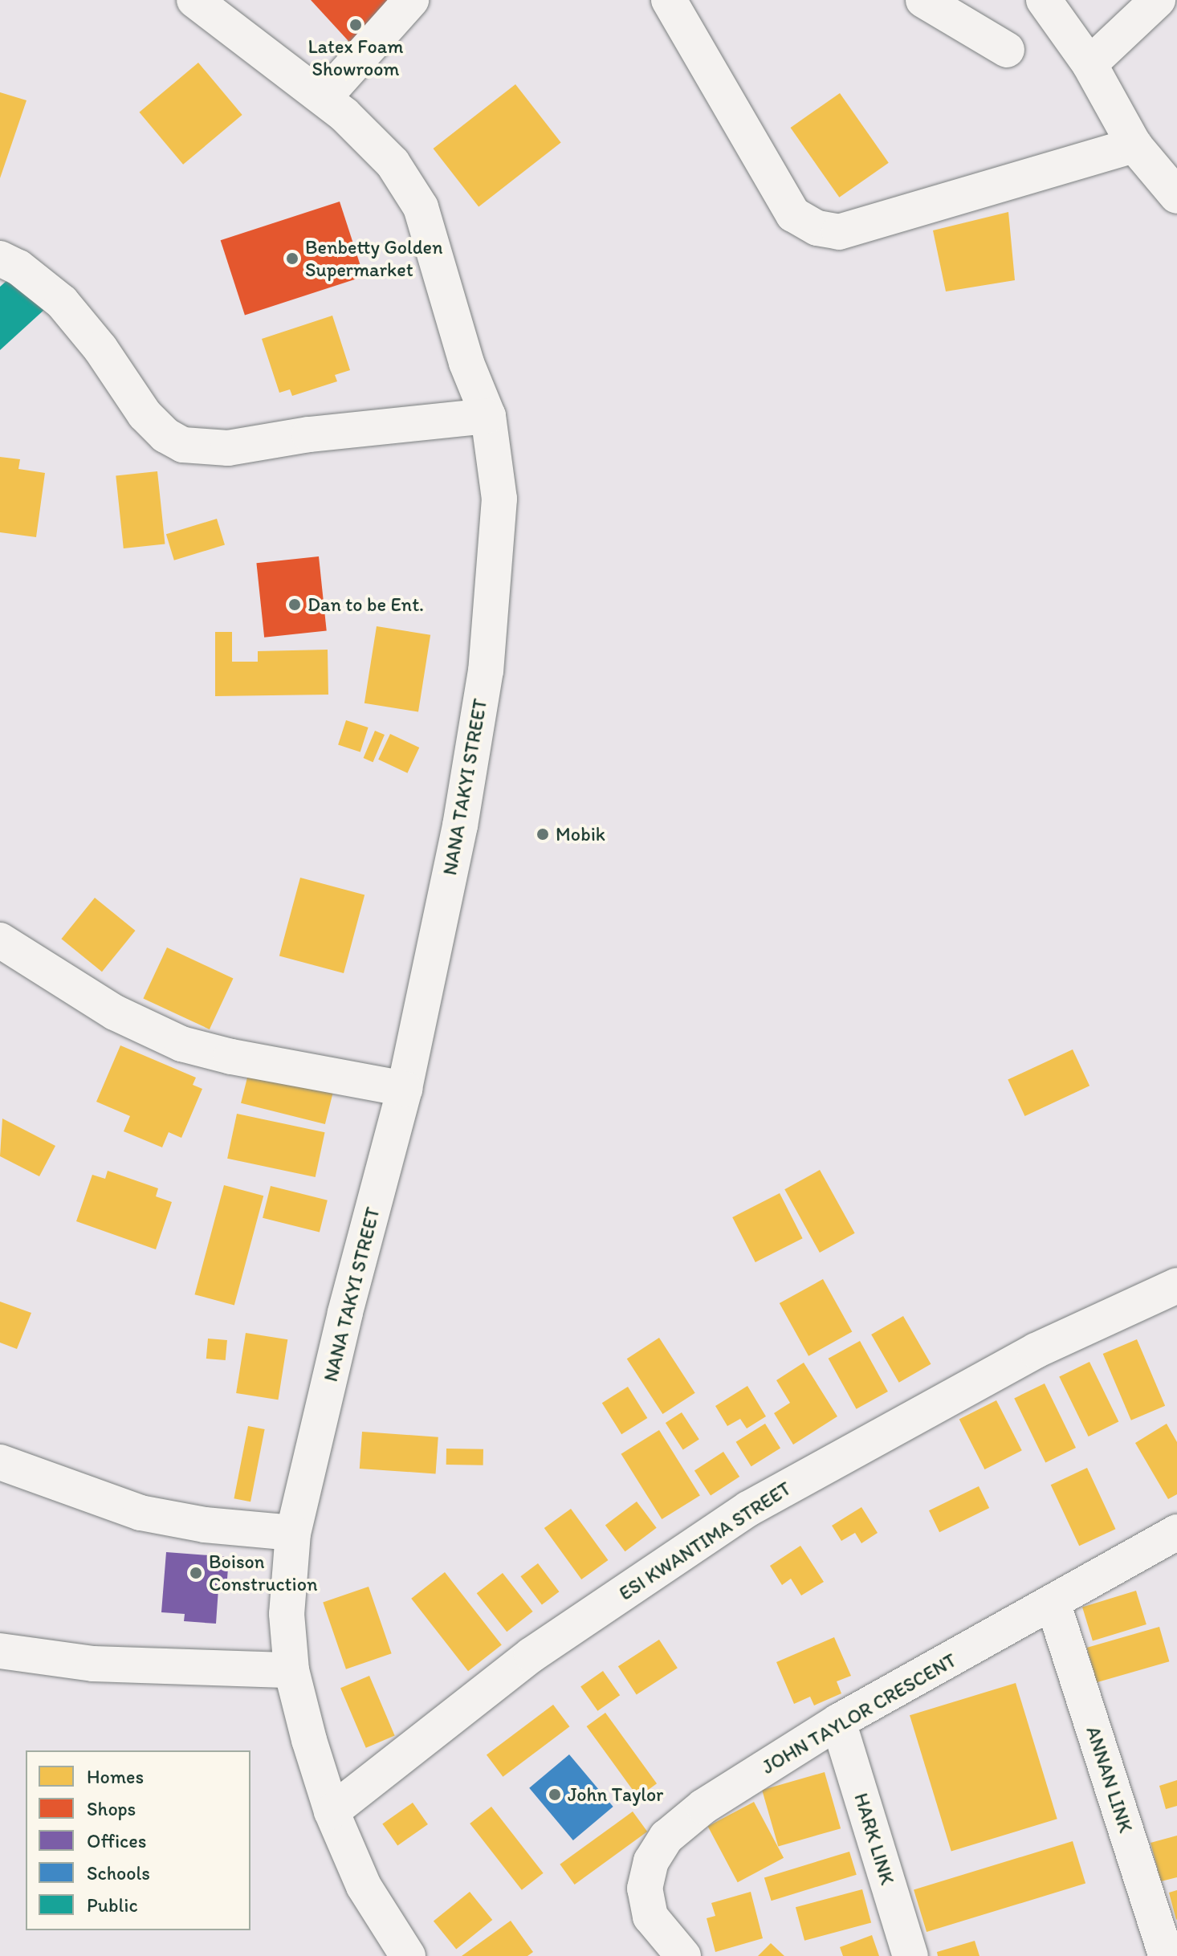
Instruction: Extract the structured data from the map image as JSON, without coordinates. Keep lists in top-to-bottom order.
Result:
{
  "streets": {
    "street": [
      "NANA TAKYI STREET",
      "ESI KWANTIMA STREET",
      "JOHN TAYLOR CRESCENT",
      "ANNAN LINK",
      "HARK LINK"
    ]
  },
  "crossings": [
    ["NANA TAKYI STREET", "ESI KWANTIMA STREET"],
    ["JOHN TAYLOR CRESCENT", "ANNAN LINK"],
    ["JOHN TAYLOR CRESCENT", "HARK LINK"]
  ],
  "places": [
    "Latex Foam Showroom",
    "Benbetty Golden Supermarket",
    "Dan to be Ent.",
    "Mobik",
    "Boison Construction",
    "John Taylor"
  ],
  "legend": [
    "Homes",
    "Shops",
    "Offices",
    "Schools",
    "Public"
  ]
}
